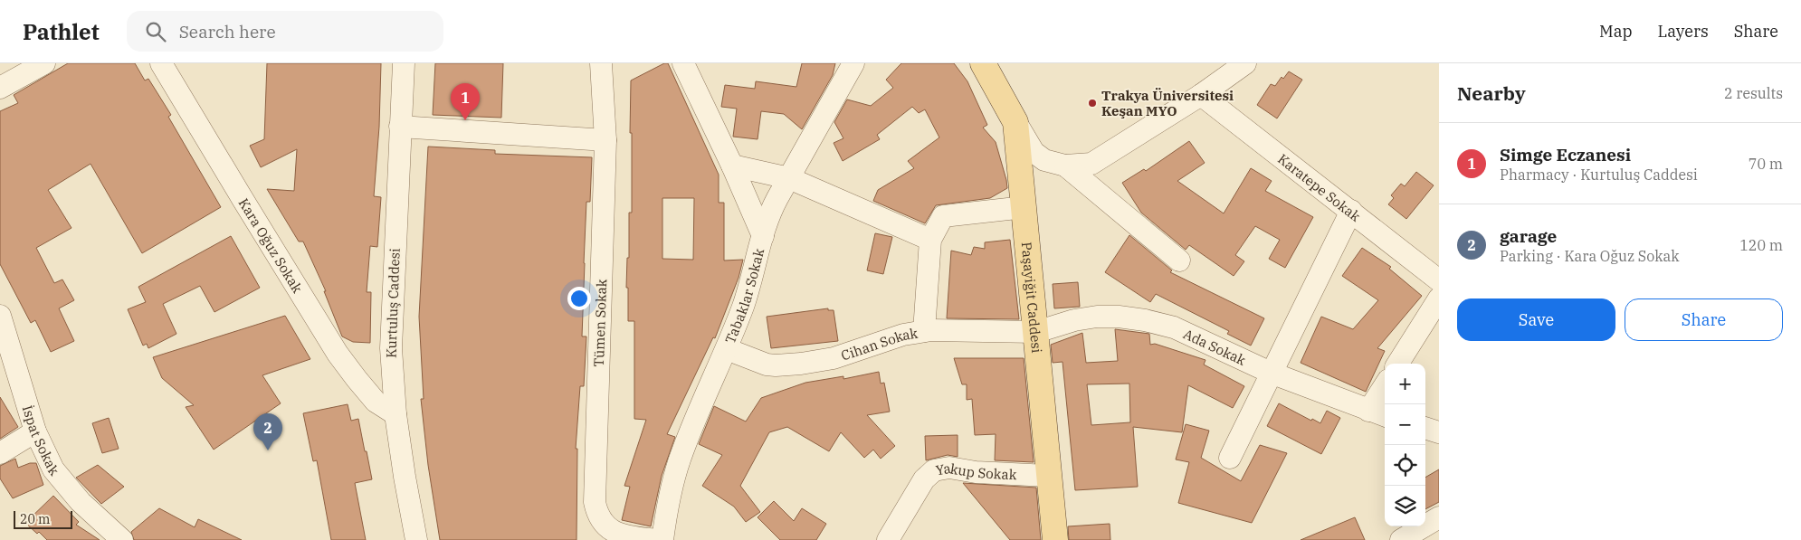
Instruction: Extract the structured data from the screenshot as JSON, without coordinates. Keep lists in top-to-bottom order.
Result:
{
  "streets": {
    "main road": ["Paşayiğit Caddesi"],
    "street": [
      "Karatepe Sokak",
      "Kara Oğuz Sokak",
      "Tabaklar Sokak",
      "Kurtuluş Caddesi",
      "Tümen Sokak",
      "Cihan Sokak",
      "Ada Sokak",
      "İspat Sokak",
      "Yakup Sokak"
    ]
  },
  "crossings": [
    ["Kara Oğuz Sokak", "Kurtuluş Caddesi"],
    ["Tabaklar Sokak", "Cihan Sokak"],
    ["Paşayiğit Caddesi", "Cihan Sokak"],
    ["Paşayiğit Caddesi", "Ada Sokak"],
    ["Paşayiğit Caddesi", "Yakup Sokak"],
    ["Cihan Sokak", "Ada Sokak"]
  ],
  "places": ["Trakya Üniversitesi Keşan MYO"],
  "scale_bar": "20 m",
  "page": {
    "header": "Pathlet",
    "search": "Search here",
    "nav": ["Map", "Layers", "Share"],
    "heading": ["Nearby", "2 results"],
    "pins": ["1", "2"],
    "list": [
      {
        "mark": "1",
        "name": "Simge Eczanesi",
        "note": "Pharmacy · Kurtuluş Caddesi",
        "value": "70 m"
      },
      {
        "mark": "2",
        "name": "garage",
        "note": "Parking · Kara Oğuz Sokak",
        "value": "120 m"
      }
    ],
    "buttons": ["Save", "Share"],
    "map_buttons": ["+", "−"],
    "scale": "20 m"
  }
}
